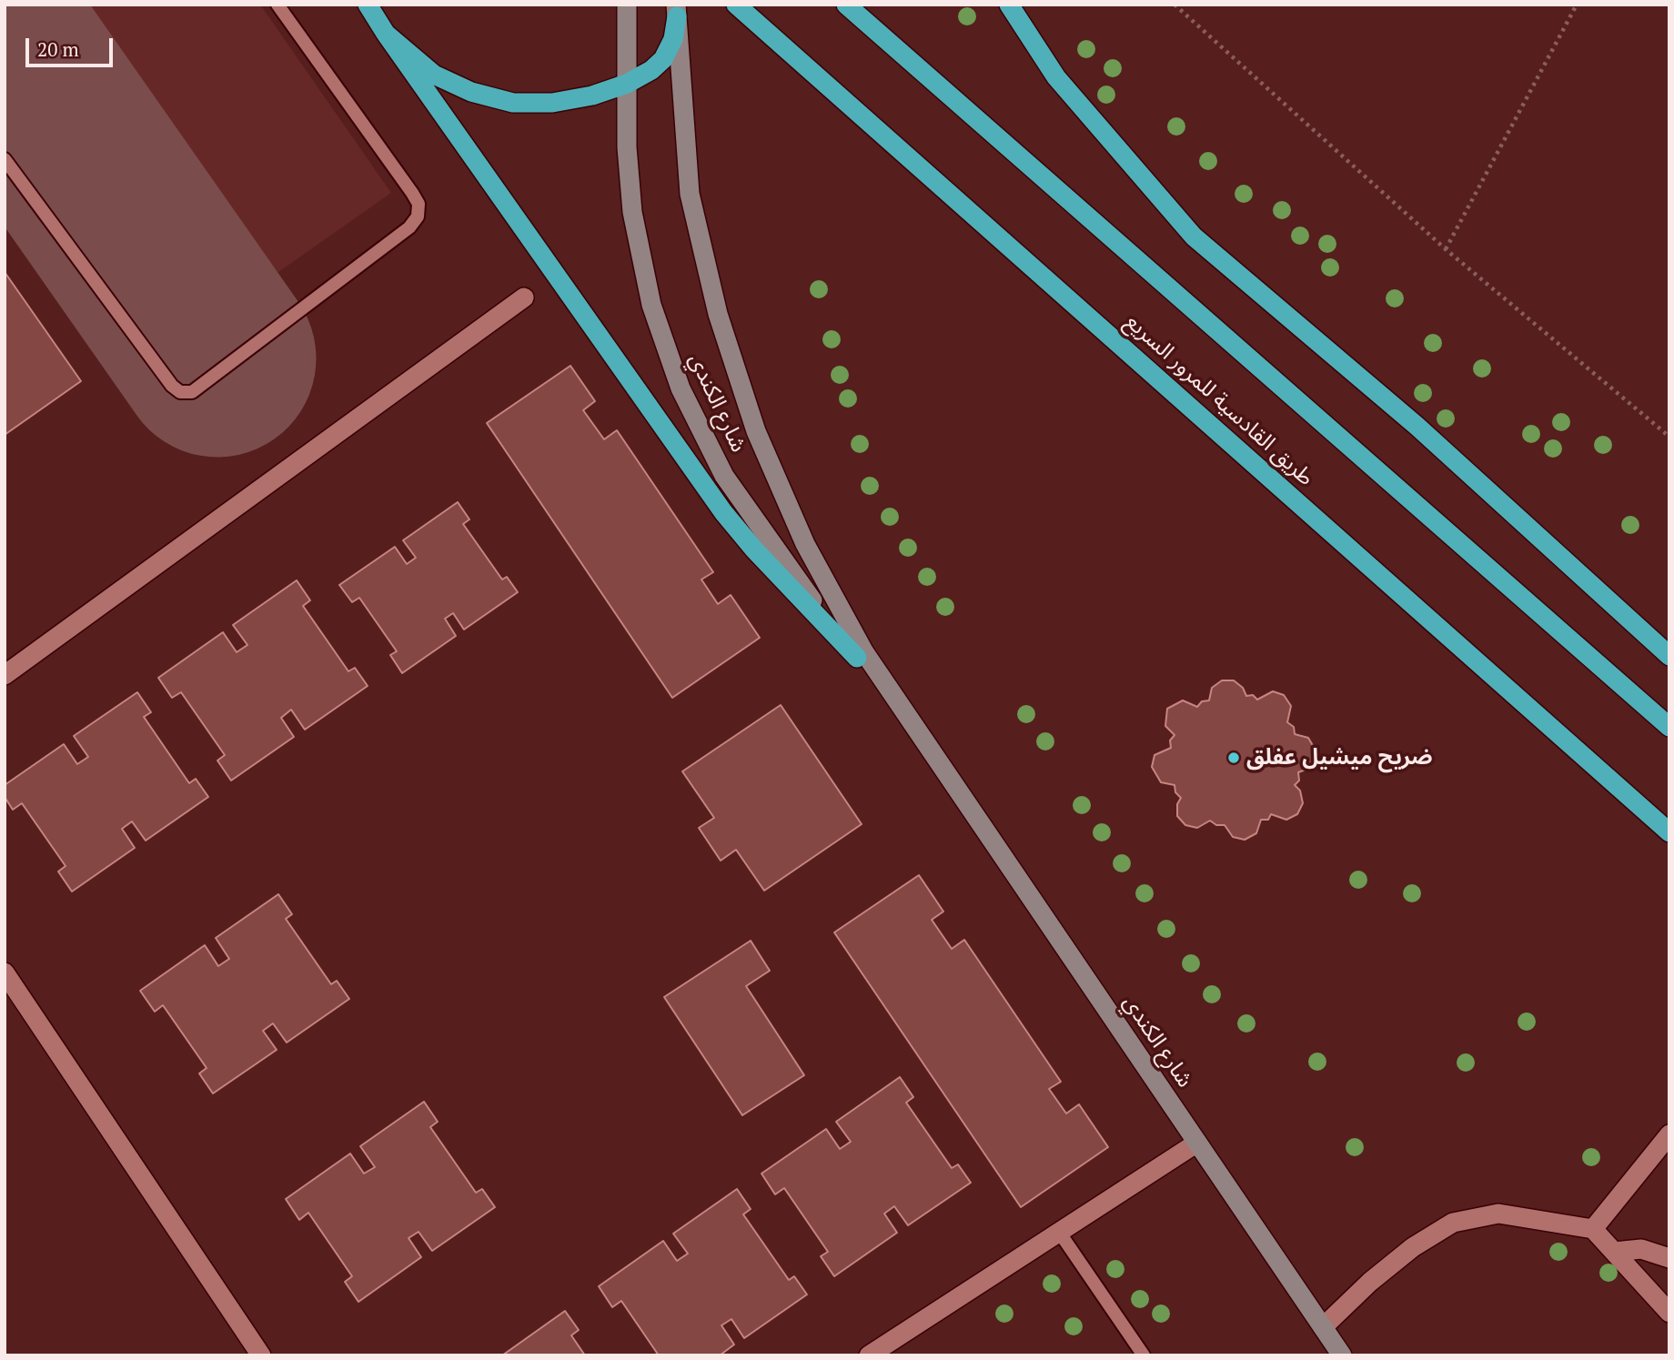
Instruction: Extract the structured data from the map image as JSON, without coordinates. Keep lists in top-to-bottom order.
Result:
{
  "streets": {
    "highway": ["طريق القادسية للمرور السريع"],
    "street": ["شارع الكندي"]
  },
  "places": ["ضريح ميشيل عفلق"],
  "scale_bar": "20 m"
}
